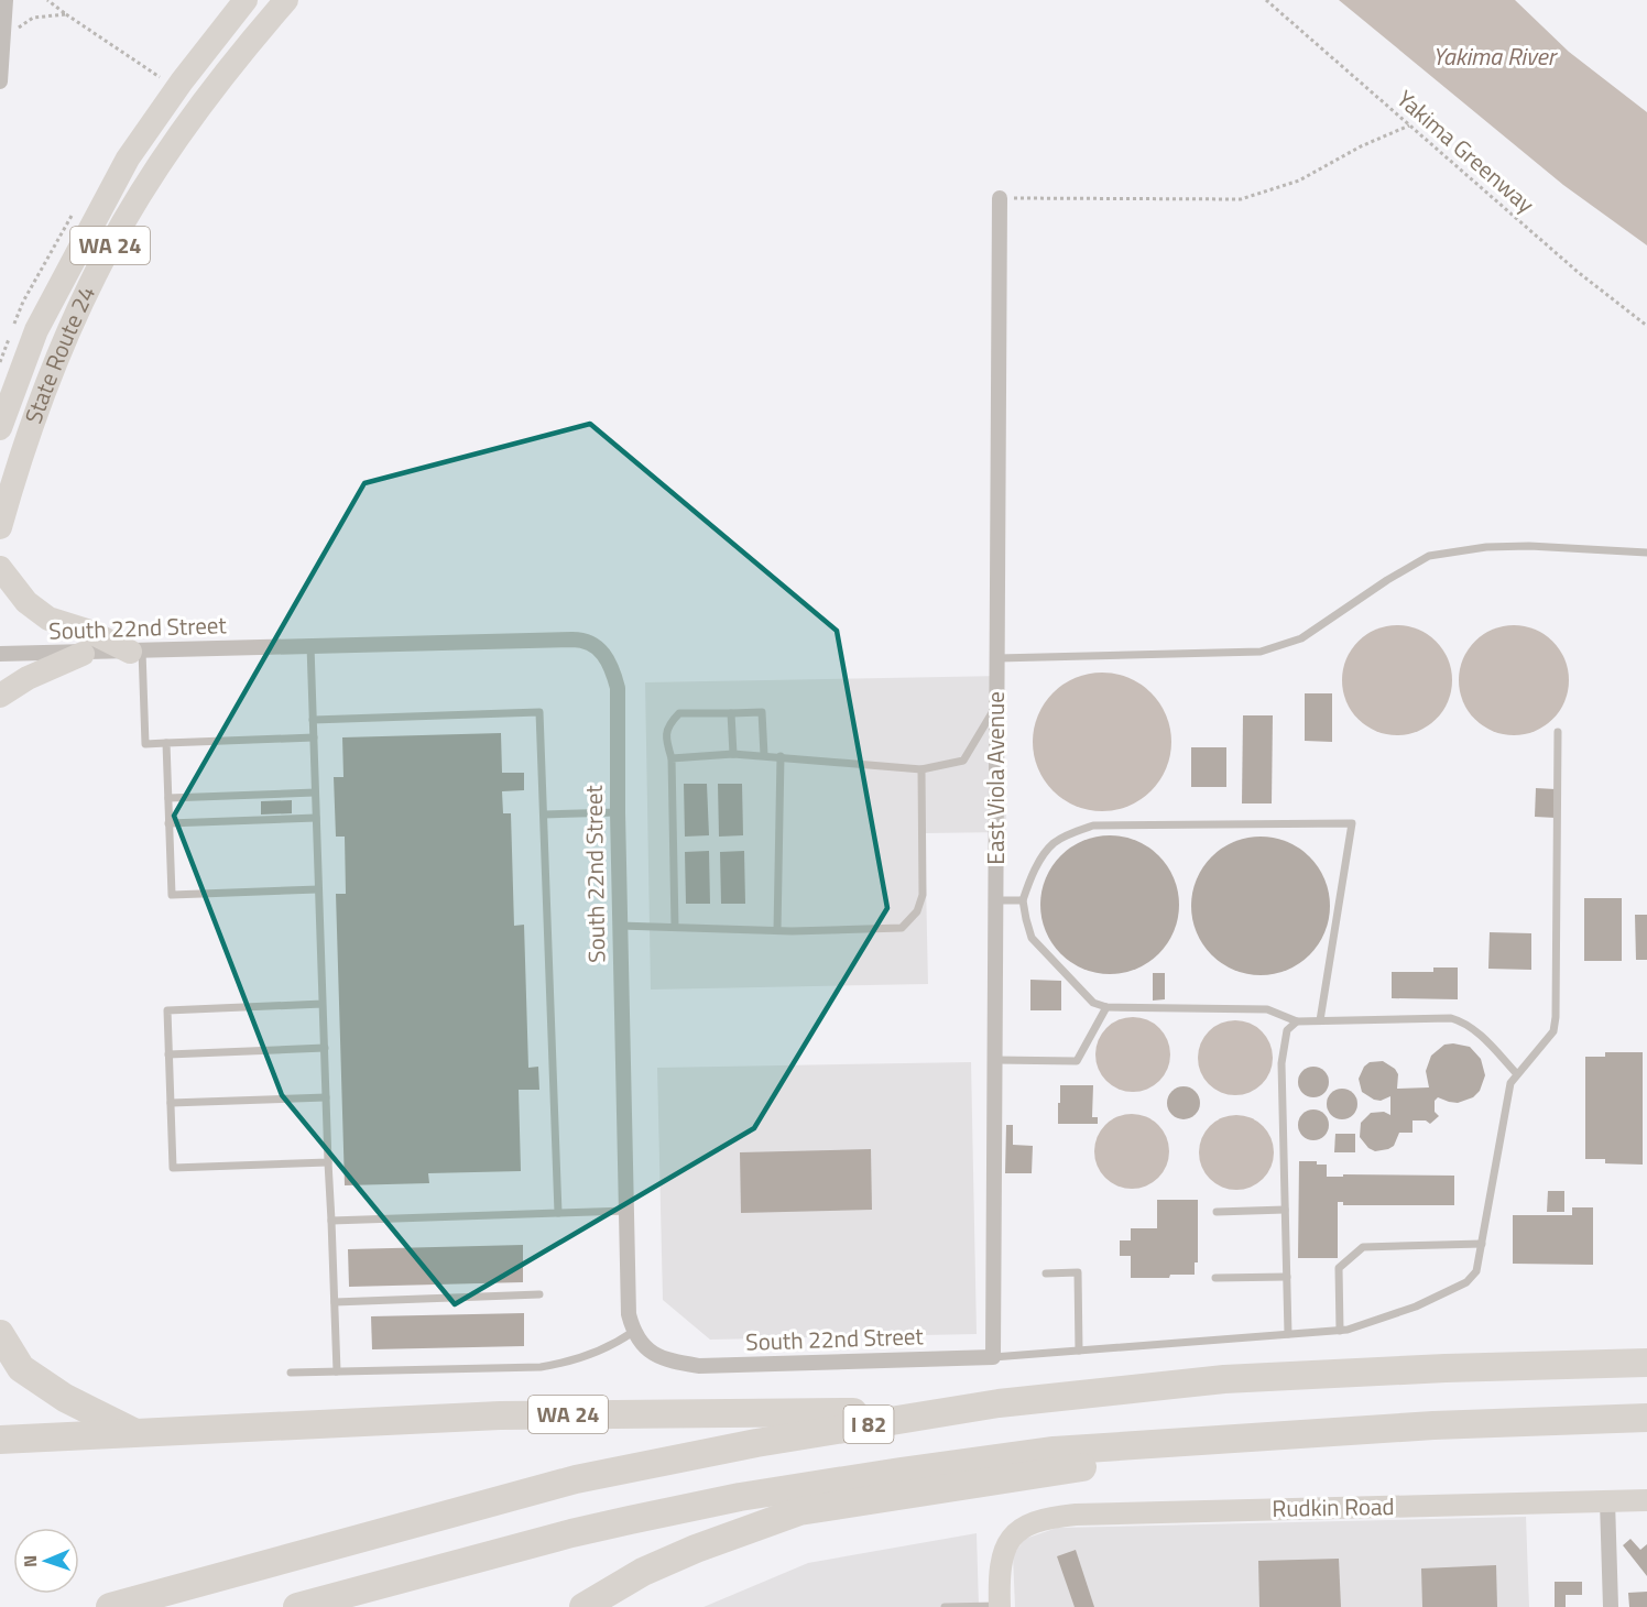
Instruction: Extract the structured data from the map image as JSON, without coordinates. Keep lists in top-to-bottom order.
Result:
{
  "streets": {
    "highway": ["WA 24", "I 82"],
    "main road": ["State Route 24"],
    "street": ["South 22nd Street", "East Viola Avenue", "Rudkin Road"],
    "path": ["Yakima Greenway"]
  },
  "crossings": [
    ["WA 24", "I 82"],
    ["South 22nd Street", "East Viola Avenue"]
  ],
  "water": ["Yakima River"],
  "north": "left"
}
